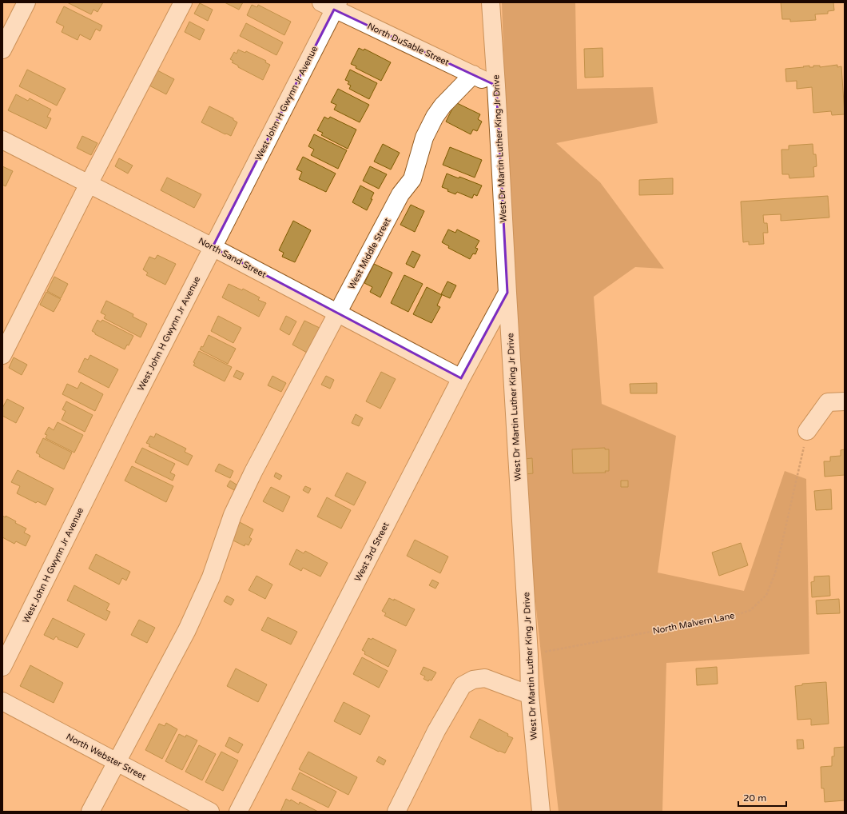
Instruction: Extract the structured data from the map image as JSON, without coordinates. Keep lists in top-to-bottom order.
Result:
{
  "streets": {
    "street": [
      "North DuSable Street",
      "West John H Gwynn Jr Avenue",
      "West Dr Martin Luther King Jr Drive",
      "West Middle Street",
      "North Sand Street",
      "West 3rd Street",
      "North Webster Street"
    ],
    "path": ["North Malvern Lane"]
  },
  "crossings": [
    ["North DuSable Street", "West John H Gwynn Jr Avenue"],
    ["North DuSable Street", "West Dr Martin Luther King Jr Drive"],
    ["North DuSable Street", "West Middle Street"],
    ["West John H Gwynn Jr Avenue", "North Sand Street"],
    ["West Dr Martin Luther King Jr Drive", "West 3rd Street"],
    ["West Dr Martin Luther King Jr Drive", "North Malvern Lane"],
    ["West Middle Street", "North Sand Street"],
    ["West Middle Street", "North Webster Street"],
    ["North Sand Street", "West 3rd Street"]
  ],
  "scale_bar": "20 m"
}
